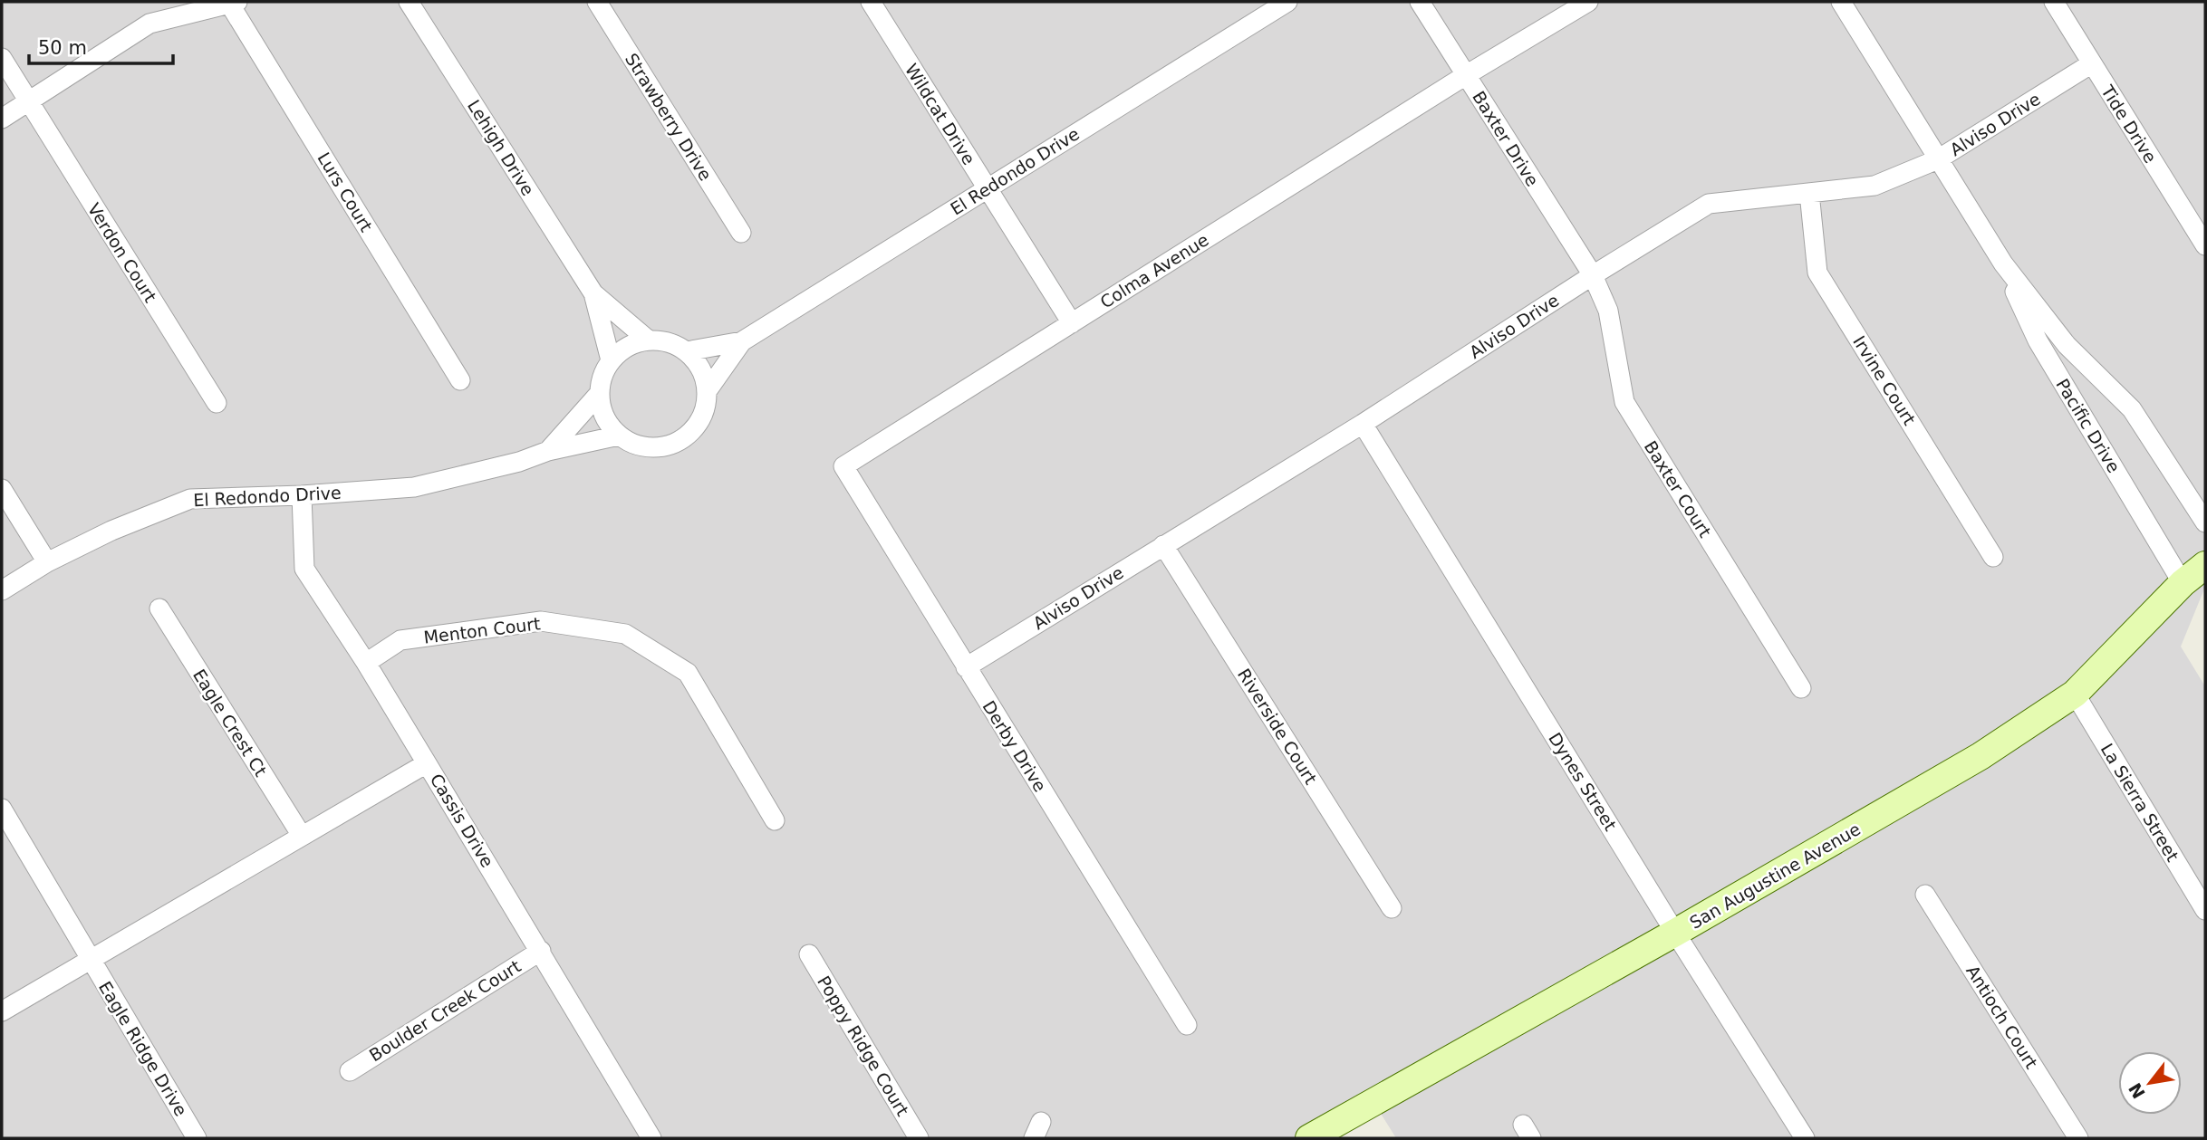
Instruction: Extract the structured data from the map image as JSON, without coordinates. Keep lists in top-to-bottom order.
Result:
{
  "streets": {
    "street": [
      "Wildcat Drive",
      "Strawberry Drive",
      "Alviso Drive",
      "Tide Drive",
      "Baxter Drive",
      "Lehigh Drive",
      "El Redondo Drive",
      "Lurs Court",
      "Verdon Court",
      "Colma Avenue",
      "Irvine Court",
      "Pacific Drive",
      "Baxter Court",
      "Menton Court",
      "Eagle Crest Ct",
      "Riverside Court",
      "Derby Drive",
      "Dynes Street",
      "La Sierra Street",
      "Cassis Drive",
      "San Augustine Avenue",
      "Boulder Creek Court",
      "Antioch Court",
      "Poppy Ridge Court",
      "Eagle Ridge Drive"
    ]
  },
  "crossings": [
    ["Wildcat Drive", "El Redondo Drive"],
    ["Wildcat Drive", "Colma Avenue"],
    ["Alviso Drive", "Tide Drive"],
    ["Alviso Drive", "Baxter Drive"],
    ["Alviso Drive", "Irvine Court"],
    ["Alviso Drive", "Pacific Drive"],
    ["Alviso Drive", "Baxter Court"],
    ["Alviso Drive", "Riverside Court"],
    ["Alviso Drive", "Derby Drive"],
    ["Alviso Drive", "Dynes Street"],
    ["Baxter Drive", "Colma Avenue"],
    ["Baxter Drive", "Baxter Court"],
    ["Lehigh Drive", "El Redondo Drive"],
    ["El Redondo Drive", "Cassis Drive"],
    ["Colma Avenue", "Derby Drive"],
    ["Pacific Drive", "San Augustine Avenue"],
    ["Menton Court", "Cassis Drive"],
    ["Dynes Street", "San Augustine Avenue"],
    ["La Sierra Street", "San Augustine Avenue"],
    ["Cassis Drive", "Boulder Creek Court"]
  ],
  "scale_bar": "50 m",
  "north": "bottom left"
}
